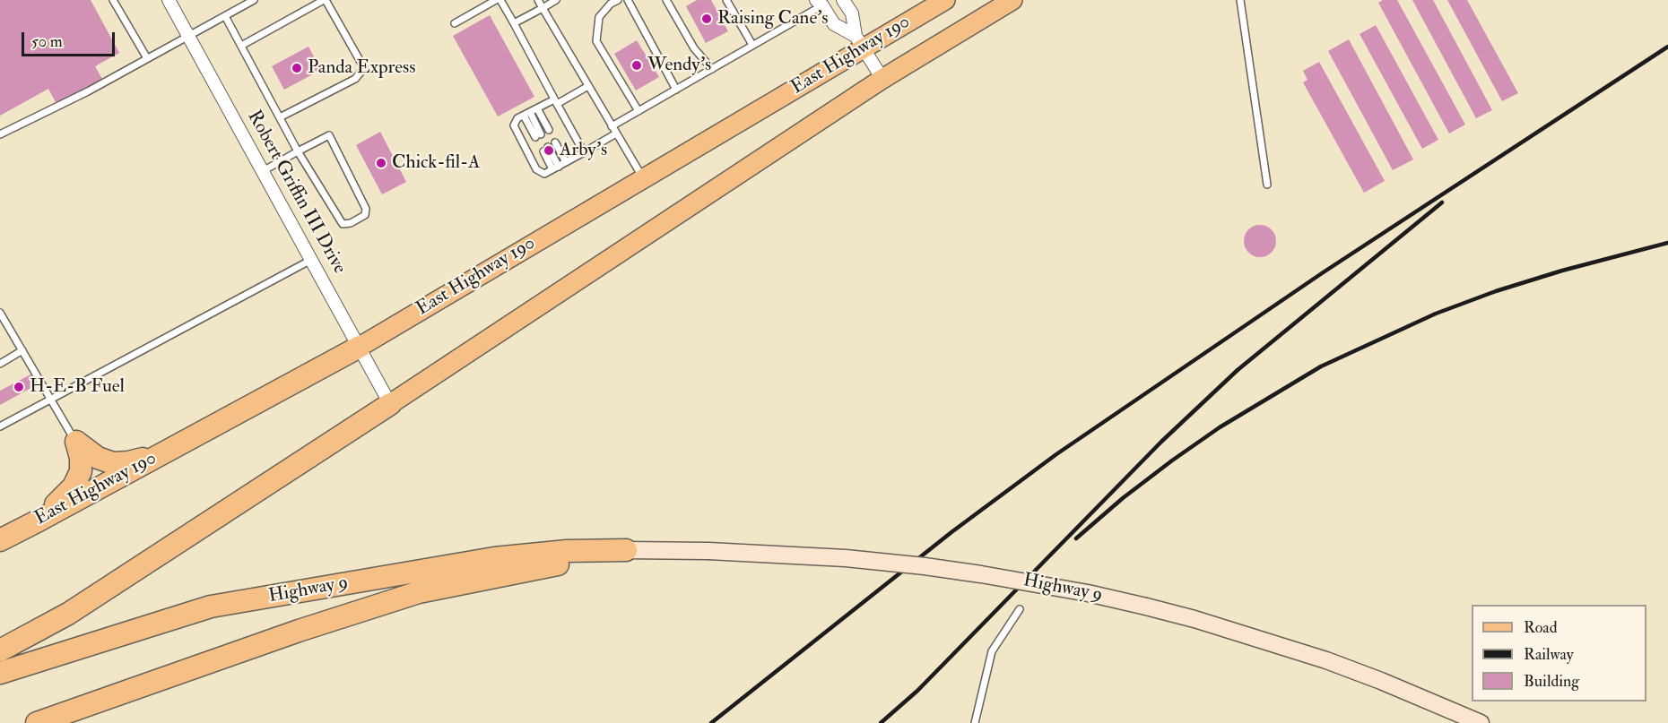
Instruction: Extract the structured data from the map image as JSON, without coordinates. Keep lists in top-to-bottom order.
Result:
{
  "streets": {
    "highway": ["East Highway 190", "Highway 9"],
    "street": ["Robert Griffin III Drive"]
  },
  "crossings": [
    ["East Highway 190", "Robert Griffin III Drive"]
  ],
  "places": [
    "Raising Cane's",
    "Wendy's",
    "Panda Express",
    "Arby's",
    "Chick-fil-A",
    "H-E-B Fuel"
  ],
  "legend": ["Road", "Railway", "Building"],
  "scale_bar": "50 m"
}
